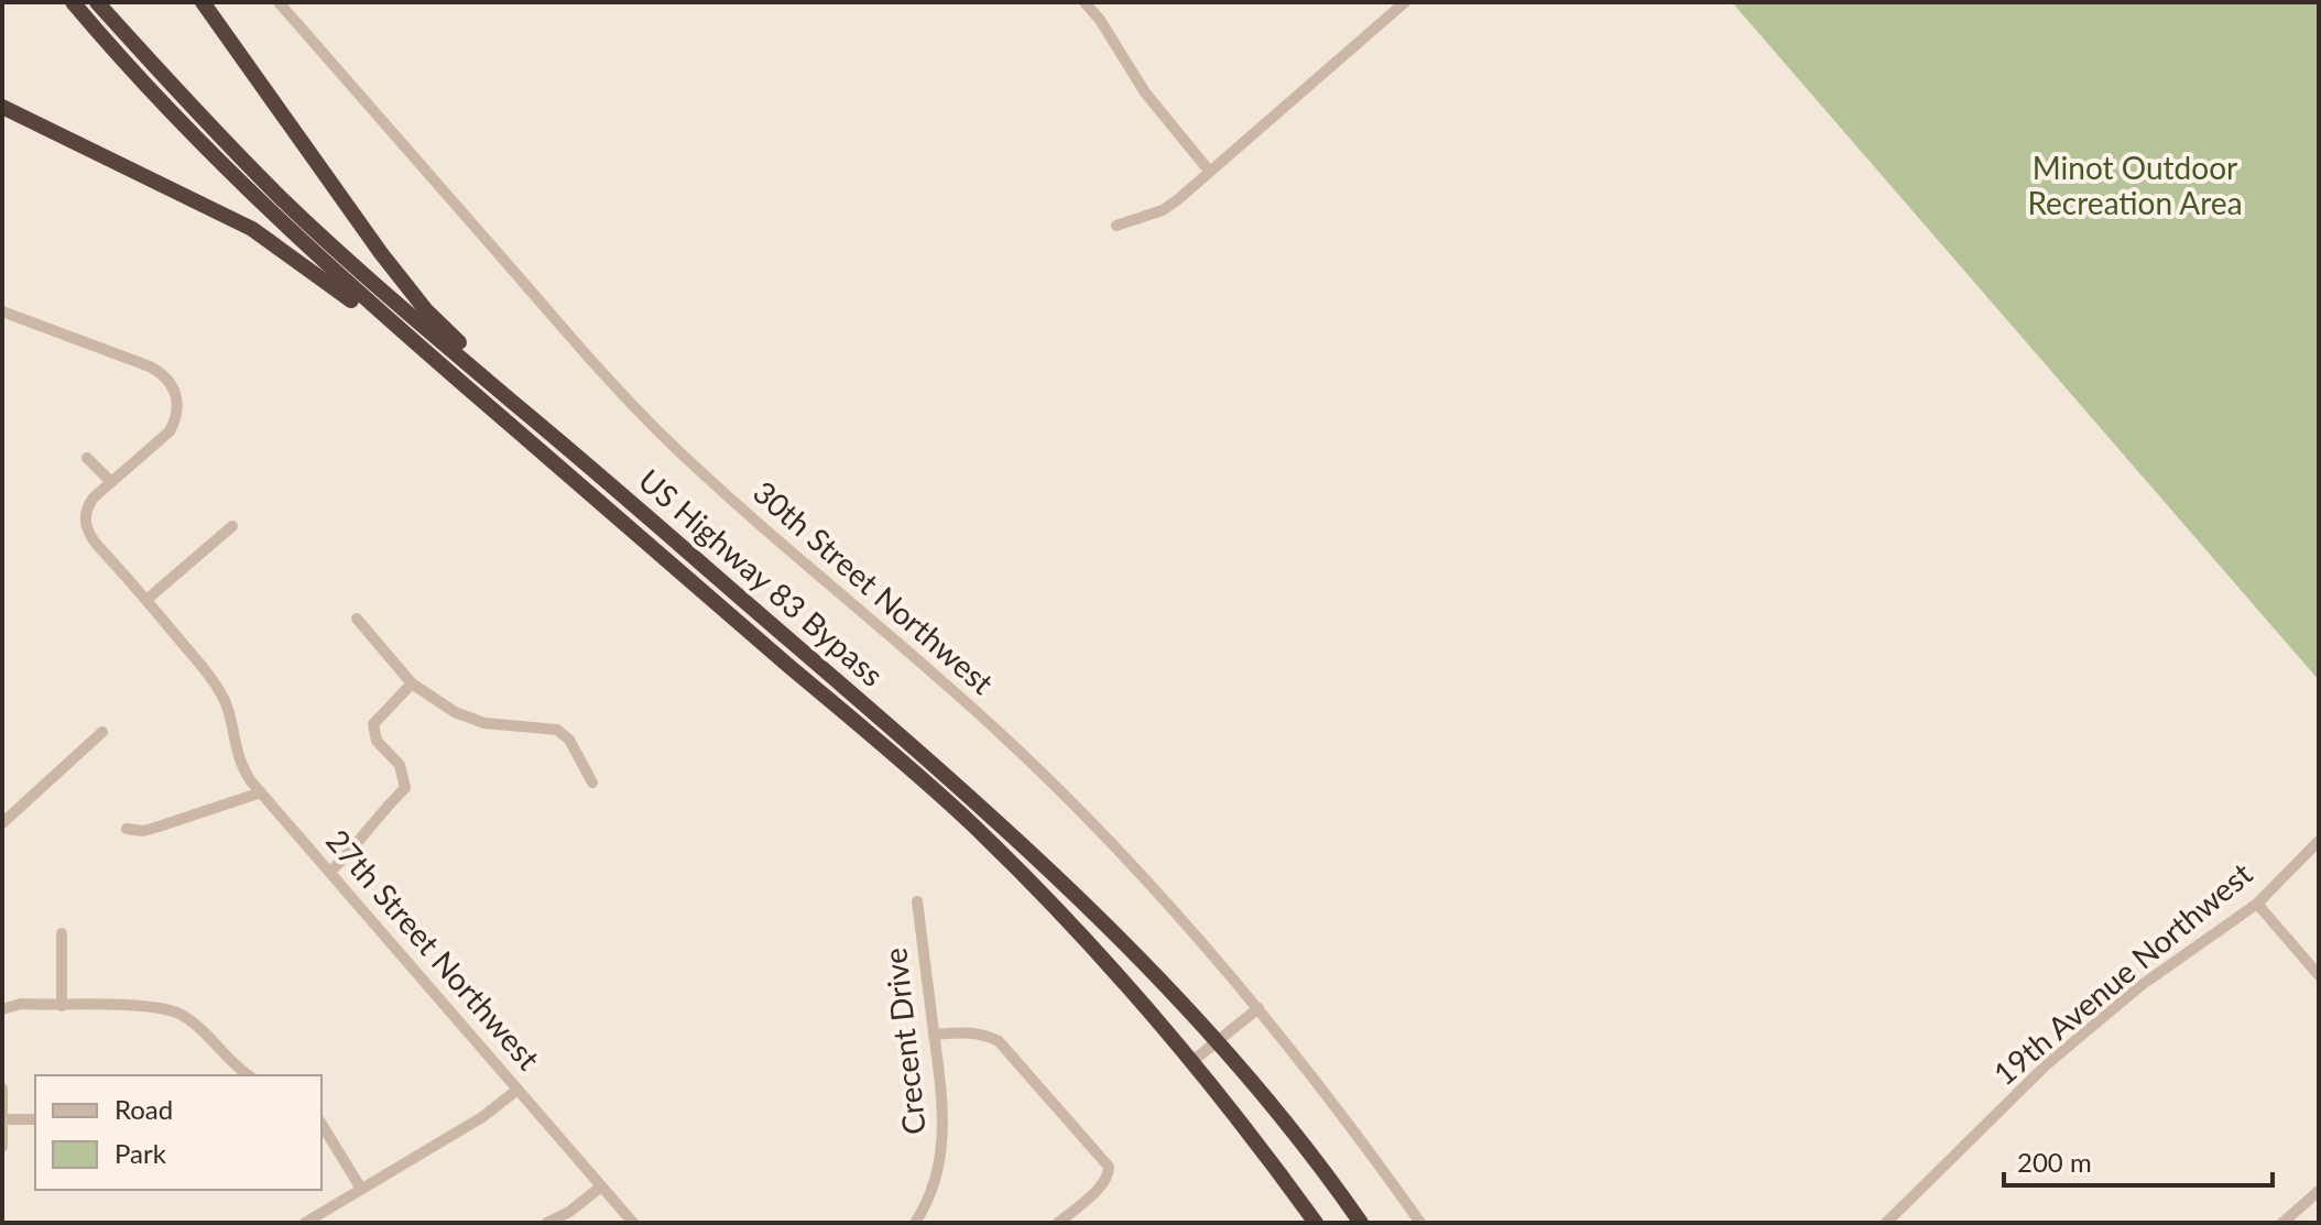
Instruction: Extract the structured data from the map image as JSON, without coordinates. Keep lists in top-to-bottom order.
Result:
{
  "streets": {
    "highway": ["US Highway 83 Bypass"],
    "street": [
      "30th Street Northwest",
      "27th Street Northwest",
      "19th Avenue Northwest",
      "Crecent Drive"
    ]
  },
  "parks": ["Minot Outdoor Recreation Area"],
  "legend": ["Road", "Park"],
  "scale_bar": "200 m"
}
